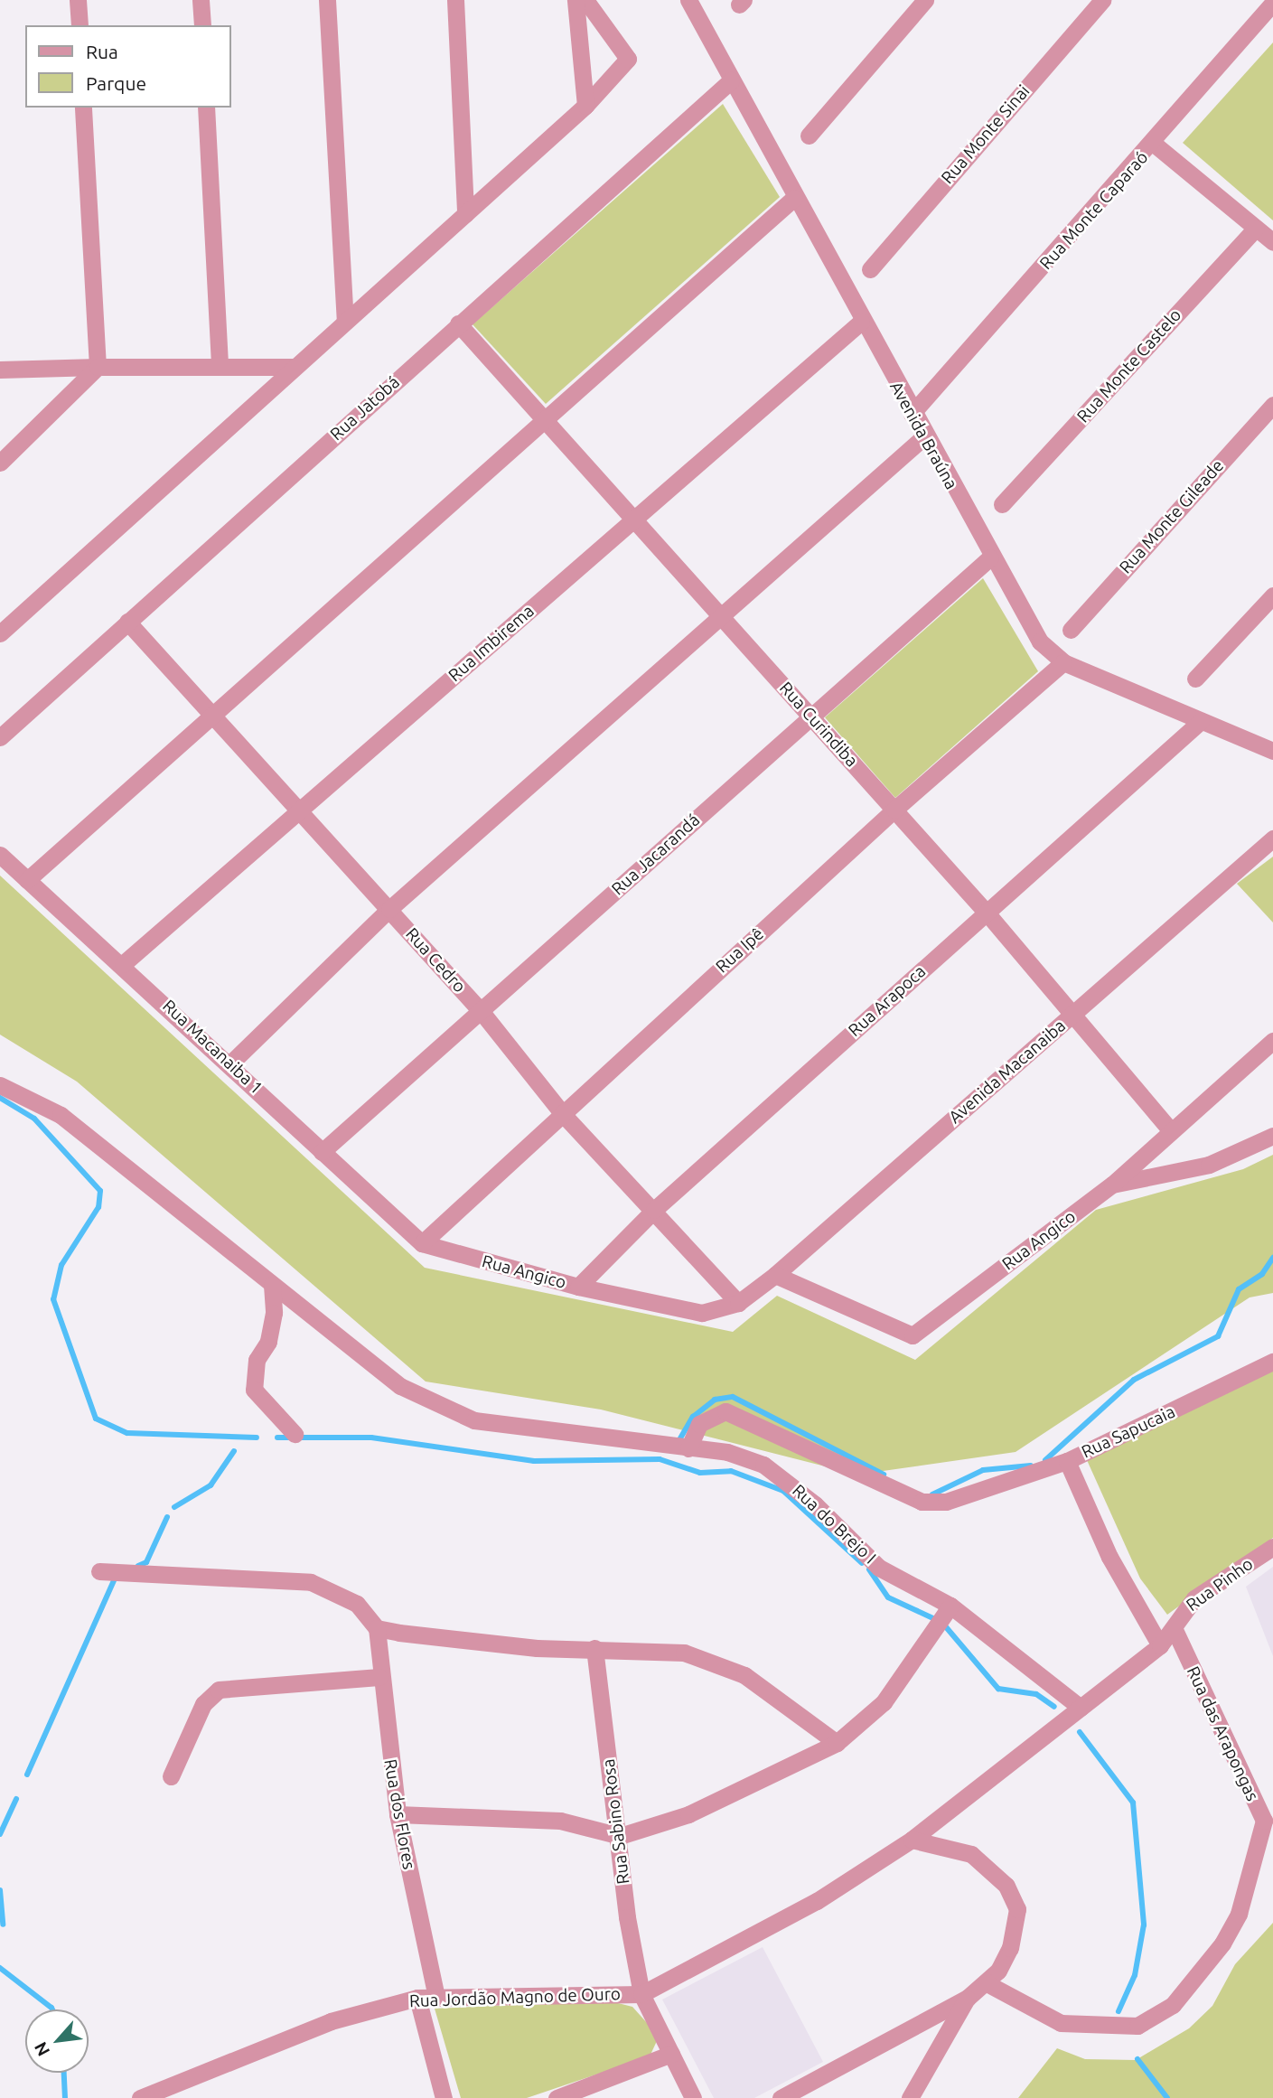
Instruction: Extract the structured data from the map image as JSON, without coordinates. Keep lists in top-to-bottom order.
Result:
{
  "streets": {
    "street": [
      "Rua Monte Sinai",
      "Rua Monte Caparaó",
      "Rua Monte Castelo",
      "Rua Jatobá",
      "Avenida Braúna",
      "Rua Monte Gileade",
      "Rua Imbirema",
      "Rua Curindiba",
      "Rua Jacarandá",
      "Rua Ipê",
      "Rua Cedro",
      "Rua Arapoca",
      "Rua Macanaiba 1",
      "Avenida Macanaiba",
      "Rua Angico",
      "Rua Sapucaia",
      "Rua do Brejo I",
      "Rua Pinho",
      "Rua das Arapongas",
      "Rua dos Flores",
      "Rua Sabino Rosa",
      "Rua Jordão Magno de Ouro"
    ]
  },
  "crossings": [
    ["Rua Monte Caparaó", "Avenida Braúna"],
    ["Rua Jatobá", "Avenida Braúna"],
    ["Rua Jatobá", "Rua Curindiba"],
    ["Rua Jatobá", "Rua Cedro"],
    ["Avenida Braúna", "Rua Imbirema"],
    ["Avenida Braúna", "Rua Jacarandá"],
    ["Avenida Braúna", "Rua Ipê"],
    ["Avenida Braúna", "Rua Arapoca"],
    ["Rua Imbirema", "Rua Curindiba"],
    ["Rua Imbirema", "Rua Cedro"],
    ["Rua Imbirema", "Rua Macanaiba 1"],
    ["Rua Curindiba", "Rua Jacarandá"],
    ["Rua Curindiba", "Rua Ipê"],
    ["Rua Curindiba", "Rua Arapoca"],
    ["Rua Curindiba", "Avenida Macanaiba"],
    ["Rua Curindiba", "Rua Angico"],
    ["Rua Jacarandá", "Rua Cedro"],
    ["Rua Jacarandá", "Rua Macanaiba 1"],
    ["Rua Ipê", "Rua Cedro"],
    ["Rua Ipê", "Rua Macanaiba 1"],
    ["Rua Ipê", "Rua Angico"],
    ["Rua Cedro", "Rua Arapoca"],
    ["Rua Cedro", "Avenida Macanaiba"],
    ["Rua Cedro", "Rua Angico"],
    ["Rua Arapoca", "Rua Angico"],
    ["Rua Macanaiba 1", "Rua Angico"],
    ["Avenida Macanaiba", "Rua Angico"],
    ["Rua Sapucaia", "Rua Pinho"],
    ["Rua do Brejo I", "Rua Pinho"],
    ["Rua Pinho", "Rua das Arapongas"],
    ["Rua Pinho", "Rua Sabino Rosa"],
    ["Rua Pinho", "Rua Jordão Magno de Ouro"],
    ["Rua dos Flores", "Rua Jordão Magno de Ouro"],
    ["Rua Sabino Rosa", "Rua Jordão Magno de Ouro"]
  ],
  "legend": ["Rua", "Parque"],
  "north": "bottom left"
}
